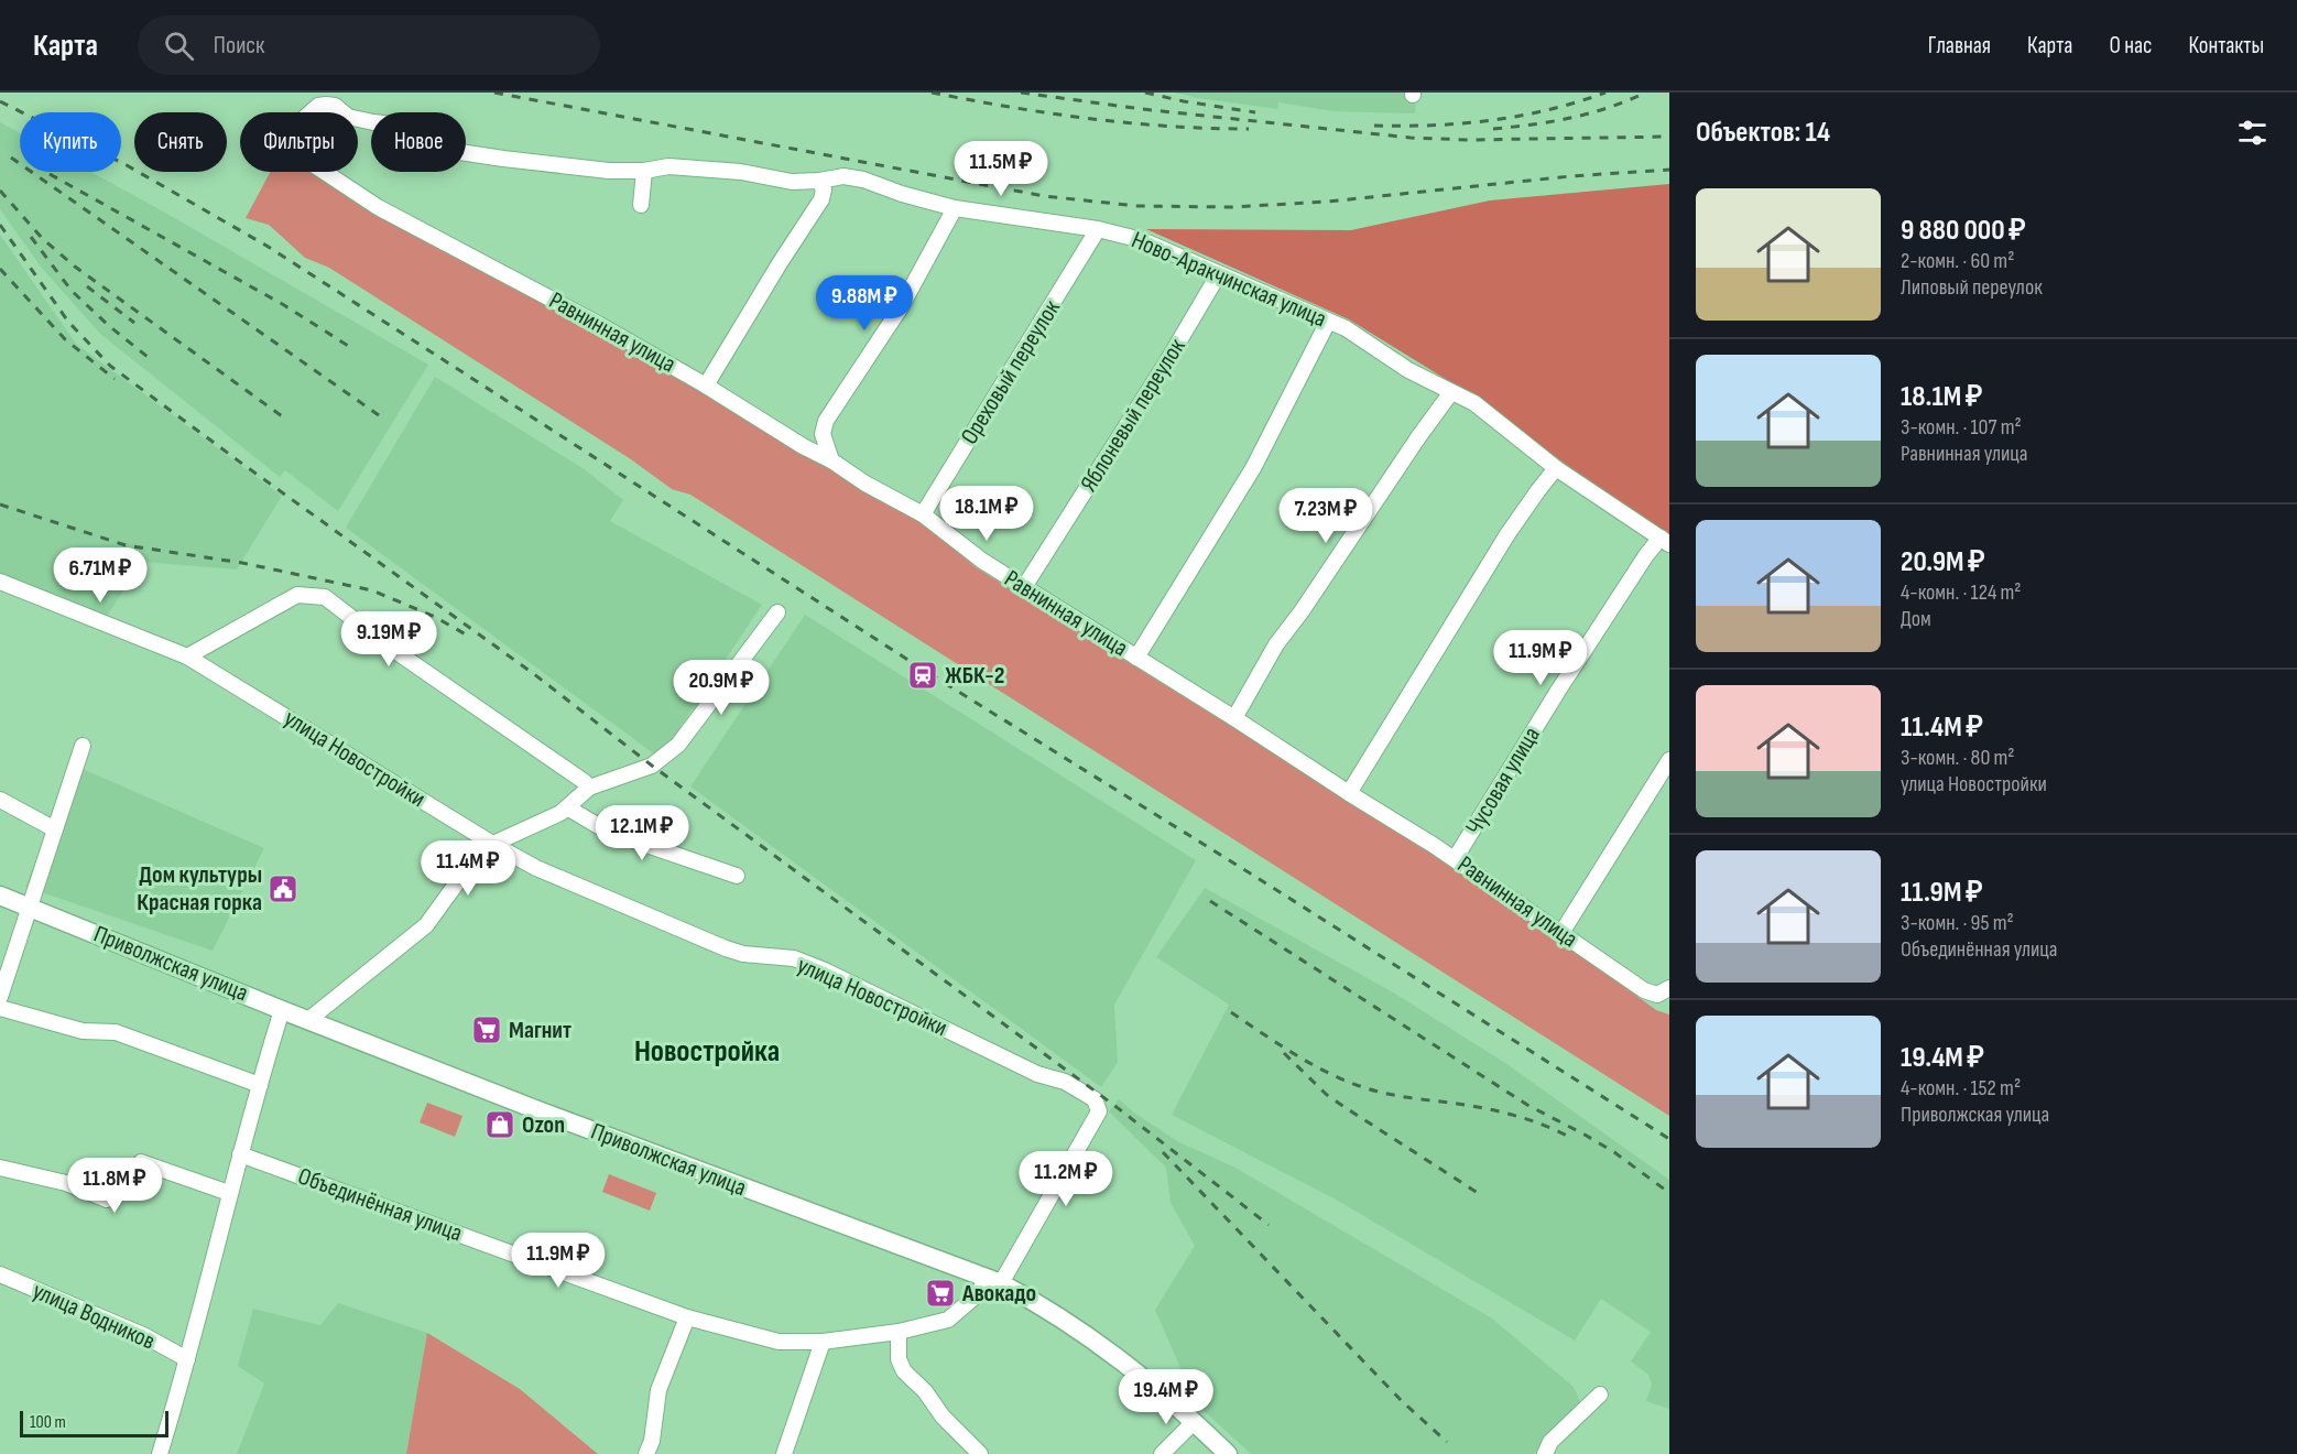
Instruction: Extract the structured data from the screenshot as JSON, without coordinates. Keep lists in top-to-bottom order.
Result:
{
  "streets": {
    "main road": ["Приволжская улица"],
    "street": [
      "Ново-Аракчинская улица",
      "Равнинная улица",
      "Ореховый переулок",
      "Яблоневый переулок",
      "улица Новостройки",
      "Чусовая улица",
      "Объединённая улица",
      "улица Водников"
    ]
  },
  "crossings": [
    ["Ново-Аракчинская улица", "Ореховый переулок"],
    ["Ново-Аракчинская улица", "Яблоневый переулок"],
    ["Ново-Аракчинская улица", "Чусовая улица"],
    ["Равнинная улица", "Ореховый переулок"],
    ["Равнинная улица", "Яблоневый переулок"],
    ["Равнинная улица", "Чусовая улица"],
    ["улица Новостройки", "Объединённая улица"],
    ["Приволжская улица", "Объединённая улица"]
  ],
  "districts": ["Новостройка"],
  "places": {
    "station": ["ЖБК-2"],
    "public building": ["Дом культуры Красная горка"],
    "supermarket": ["Магнит", "Авокадо"],
    "shop": ["Ozon"]
  },
  "scale_bar": "100 m",
  "page": {
    "header": "Карта",
    "search": "Поиск",
    "nav": [
      "Главная",
      "Карта",
      "О нас",
      "Контакты"
    ],
    "heading": "Объектов: 14",
    "chip": [
      "Купить",
      "Снять",
      "Фильтры",
      "Новое"
    ],
    "price": [
      "11.5M ₽",
      "9.88M ₽",
      "18.1M ₽",
      "7.23M ₽",
      "6.71M ₽",
      "9.19M ₽",
      "11.9M ₽",
      "20.9M ₽",
      "12.1M ₽",
      "11.4M ₽",
      "11.2M ₽",
      "11.8M ₽",
      "11.9M ₽",
      "19.4M ₽"
    ],
    "list": [
      {
        "name": "9 880 000 ₽",
        "note": "2-комн. · 60 m² · Липовый переулок"
      },
      {
        "name": "18.1M ₽",
        "note": "3-комн. · 107 m² · Равнинная улица"
      },
      {
        "name": "20.9M ₽",
        "note": "4-комн. · 124 m² · Дом"
      },
      {
        "name": "11.4M ₽",
        "note": "3-комн. · 80 m² · улица Новостройки"
      },
      {
        "name": "11.9M ₽",
        "note": "3-комн. · 95 m² · Объединённая улица"
      },
      {
        "name": "19.4M ₽",
        "note": "4-комн. · 152 m² · Приволжская улица"
      }
    ],
    "scale": "100 m"
  }
}
